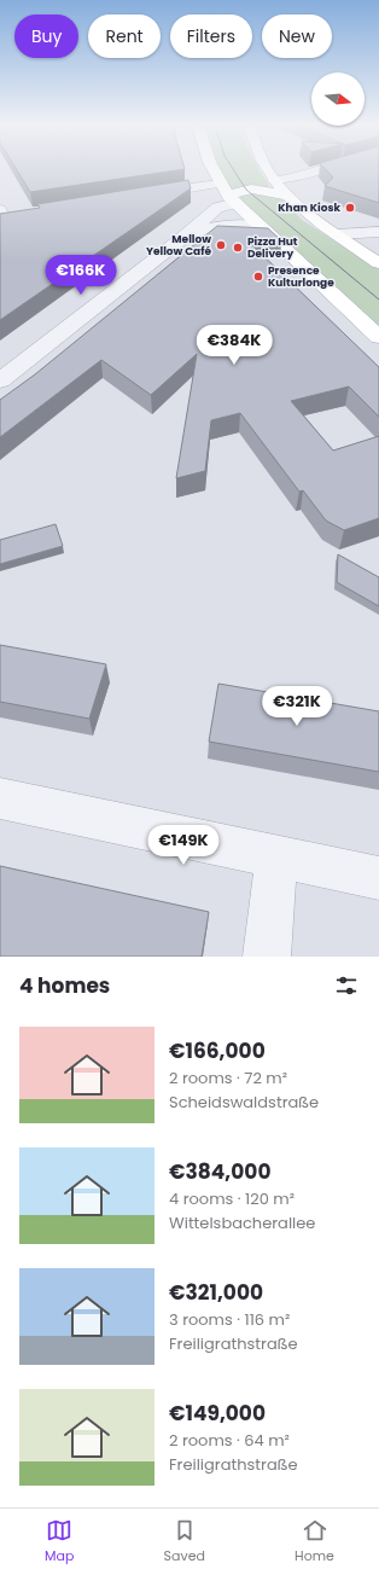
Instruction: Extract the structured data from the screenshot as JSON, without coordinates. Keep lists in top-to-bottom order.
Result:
{
  "places": [
    "Khan Kiosk",
    "Mellow Yellow Café",
    "Pizza Hut Delivery",
    "Presence Kulturlonge"
  ],
  "north": "right",
  "page": {
    "chip": [
      "Buy",
      "Rent",
      "Filters",
      "New"
    ],
    "price": [
      "€166K",
      "€384K",
      "€321K",
      "€149K"
    ],
    "heading": "4 homes",
    "list": [
      {
        "name": "€166,000",
        "note": "2 rooms · 72 m² · Scheidswaldstraße"
      },
      {
        "name": "€384,000",
        "note": "4 rooms · 120 m² · Wittelsbacherallee"
      },
      {
        "name": "€321,000",
        "note": "3 rooms · 116 m² · Freiligrathstraße"
      },
      {
        "name": "€149,000",
        "note": "2 rooms · 64 m² · Freiligrathstraße"
      }
    ],
    "tabs": ["Map", "Saved", "Home"]
  }
}
